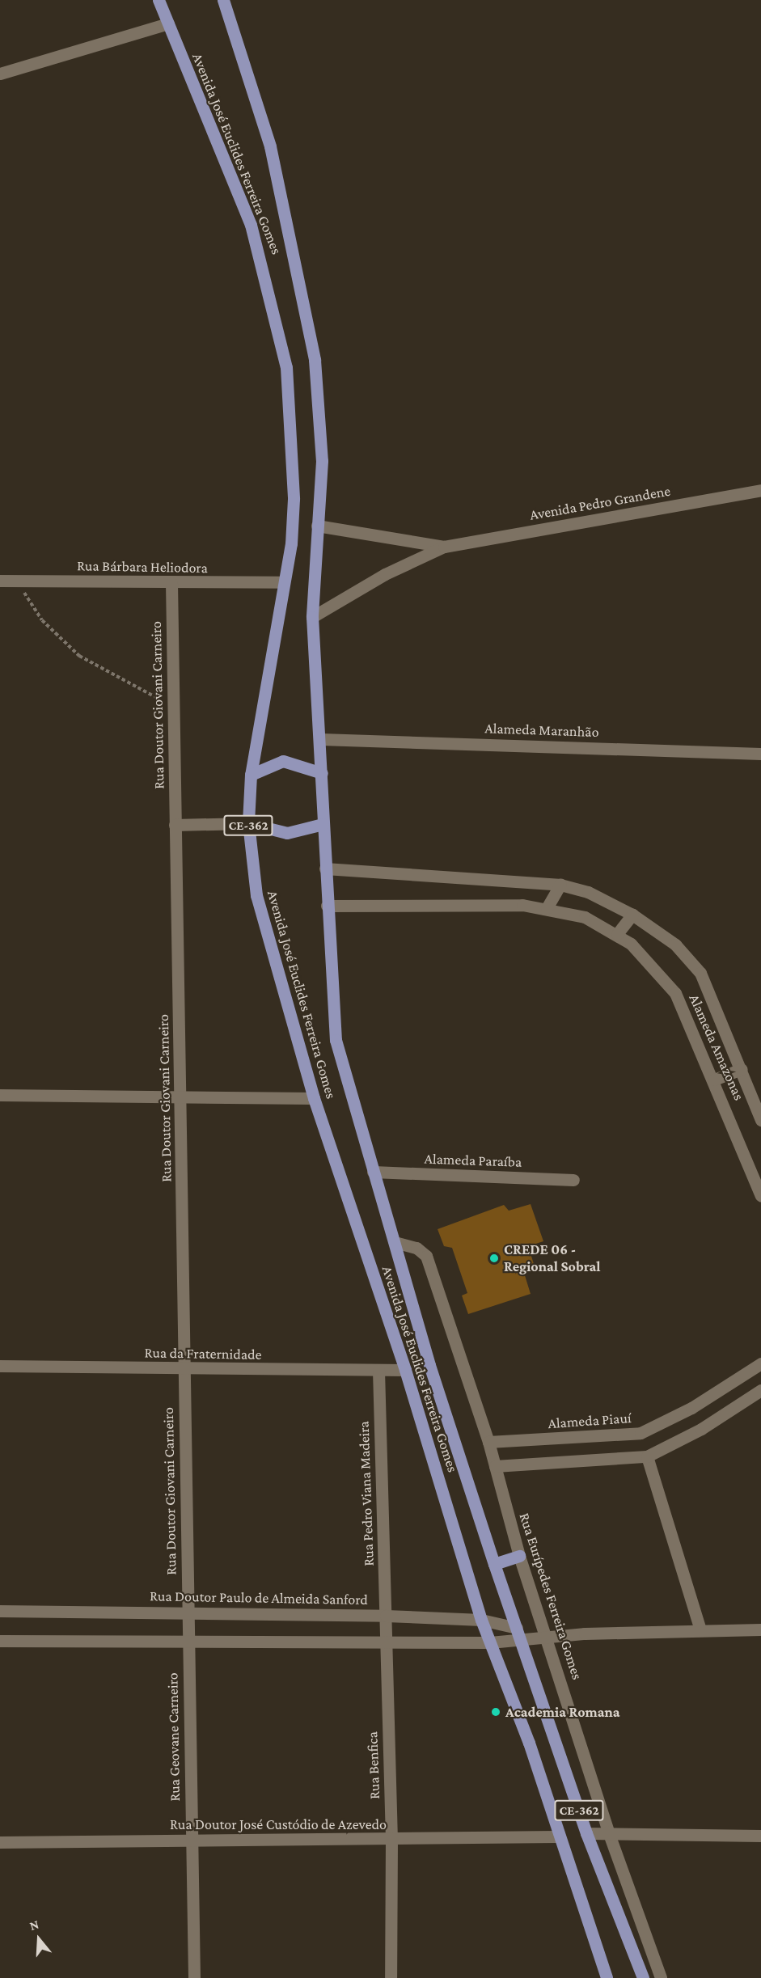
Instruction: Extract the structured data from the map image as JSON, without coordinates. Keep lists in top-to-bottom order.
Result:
{
  "streets": {
    "main road": ["Avenida José Euclides Ferreira Gomes", "CE-362"],
    "street": [
      "Avenida Pedro Grandene",
      "Rua Bárbara Heliodora",
      "Rua Doutor Giovani Carneiro",
      "Alameda Maranhão",
      "Alameda Amazonas",
      "Alameda Paraíba",
      "Rua da Fraternidade",
      "Alameda Piauí",
      "Rua Pedro Viana Madeira",
      "Rua Eurípedes Ferreira Gomes",
      "Rua Doutor Paulo de Almeida Sanford",
      "Rua Geovane Carneiro",
      "Rua Benfica",
      "Rua Doutor José Custódio de Azevedo"
    ]
  },
  "crossings": [
    ["Avenida José Euclides Ferreira Gomes", "Avenida Pedro Grandene"],
    ["Avenida José Euclides Ferreira Gomes", "Rua Bárbara Heliodora"],
    ["Avenida José Euclides Ferreira Gomes", "Alameda Maranhão"],
    ["Avenida José Euclides Ferreira Gomes", "Alameda Amazonas"],
    ["Avenida José Euclides Ferreira Gomes", "Alameda Paraíba"],
    ["Avenida José Euclides Ferreira Gomes", "Rua da Fraternidade"],
    ["Avenida José Euclides Ferreira Gomes", "Rua Eurípedes Ferreira Gomes"],
    ["Avenida José Euclides Ferreira Gomes", "Rua Doutor Paulo de Almeida Sanford"],
    ["Avenida José Euclides Ferreira Gomes", "Rua Doutor José Custódio de Azevedo"],
    ["Rua Bárbara Heliodora", "Rua Doutor Giovani Carneiro"],
    ["Rua Doutor Giovani Carneiro", "Rua da Fraternidade"],
    ["Rua Doutor Giovani Carneiro", "Rua Doutor Paulo de Almeida Sanford"],
    ["Rua Doutor Giovani Carneiro", "Rua Geovane Carneiro"],
    ["Rua da Fraternidade", "Rua Pedro Viana Madeira"],
    ["Alameda Piauí", "Rua Eurípedes Ferreira Gomes"],
    ["Rua Pedro Viana Madeira", "Rua Doutor Paulo de Almeida Sanford"],
    ["Rua Pedro Viana Madeira", "Rua Benfica"],
    ["Rua Doutor Paulo de Almeida Sanford", "Rua Geovane Carneiro"],
    ["Rua Geovane Carneiro", "Rua Doutor José Custódio de Azevedo"],
    ["Rua Benfica", "Rua Doutor José Custódio de Azevedo"]
  ],
  "places": ["CREDE 06 - Regional Sobral", "Academia Romana"],
  "north": "top"
}
